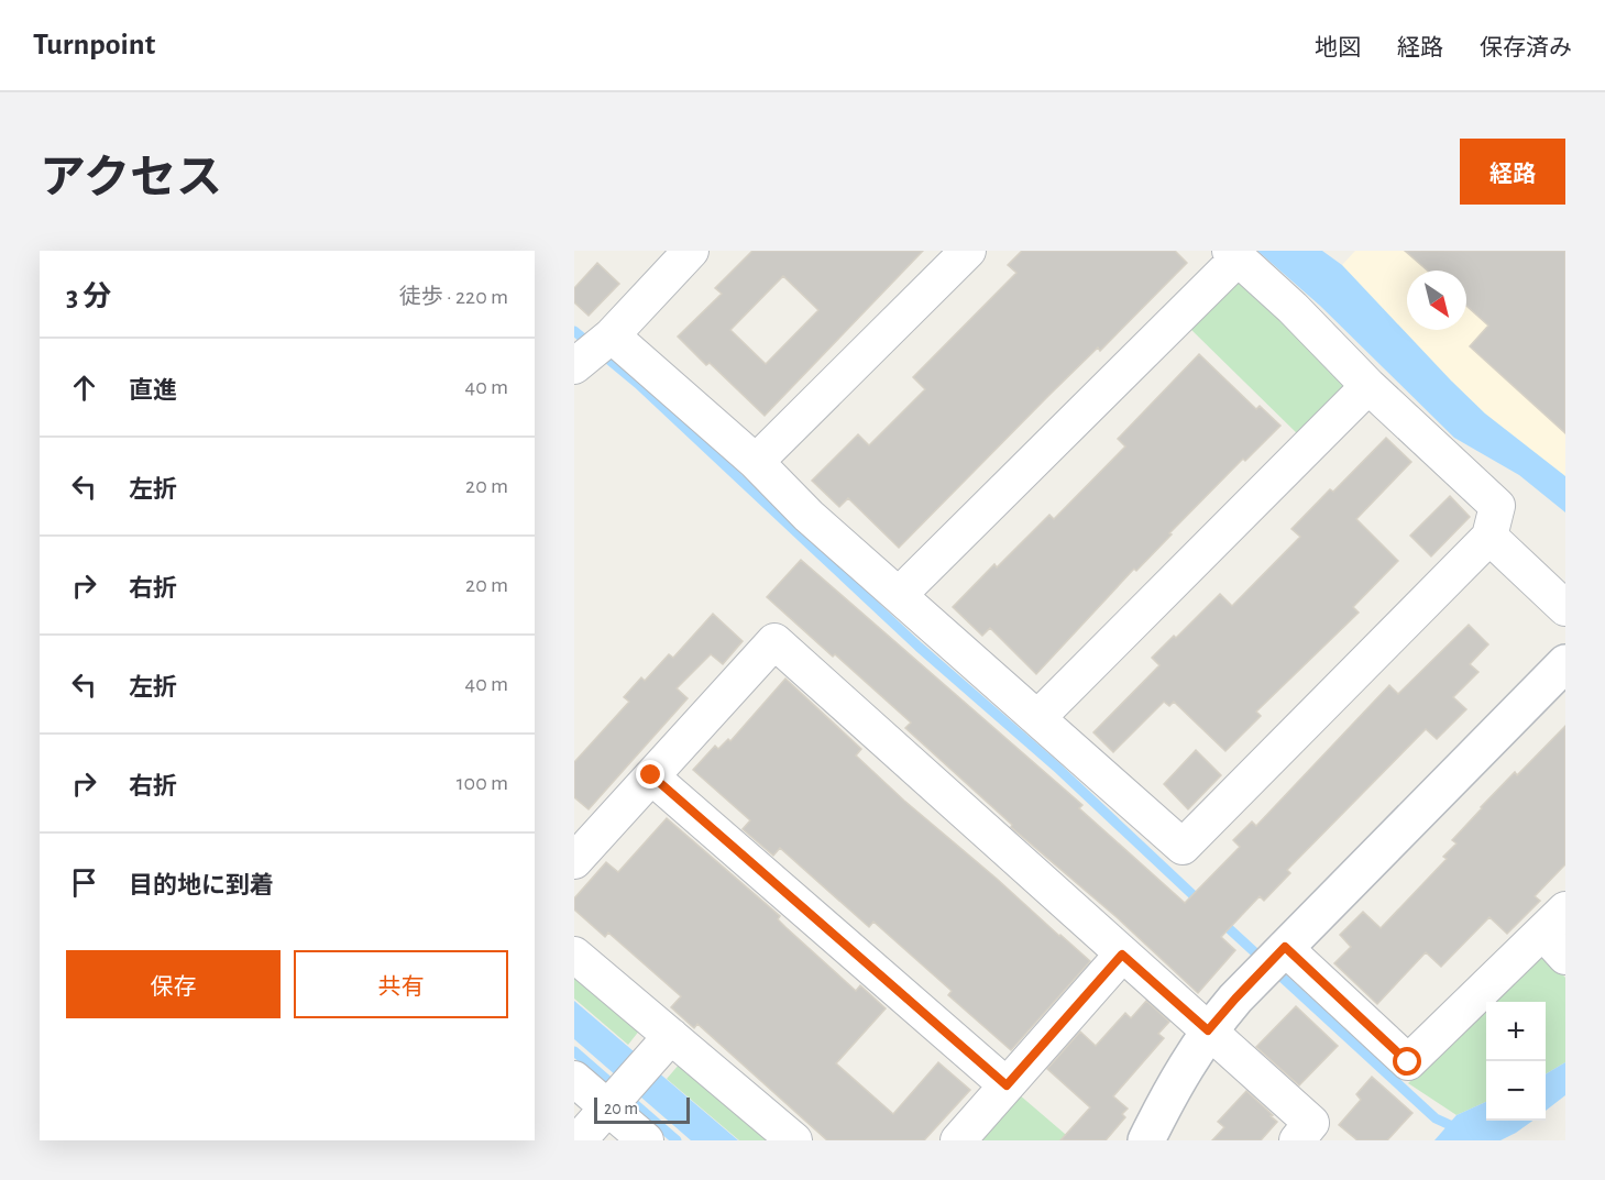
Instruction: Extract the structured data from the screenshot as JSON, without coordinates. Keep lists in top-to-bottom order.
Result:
{
  "scale_bar": "20 m",
  "north": "bottom right",
  "page": {
    "header": "Turnpoint",
    "nav": ["地図", "経路", "保存済み"],
    "title": "アクセス",
    "buttons": [
      "経路",
      ["保存", "共有"]
    ],
    "heading": ["3 分", "徒歩 · 220 m"],
    "list": [
      ["直進", "40 m"],
      ["左折", "20 m"],
      ["右折", "20 m"],
      ["左折", "40 m"],
      ["右折", "100 m"],
      "目的地に到着"
    ],
    "map_buttons": ["+", "−"],
    "scale": "20 m"
  }
}
